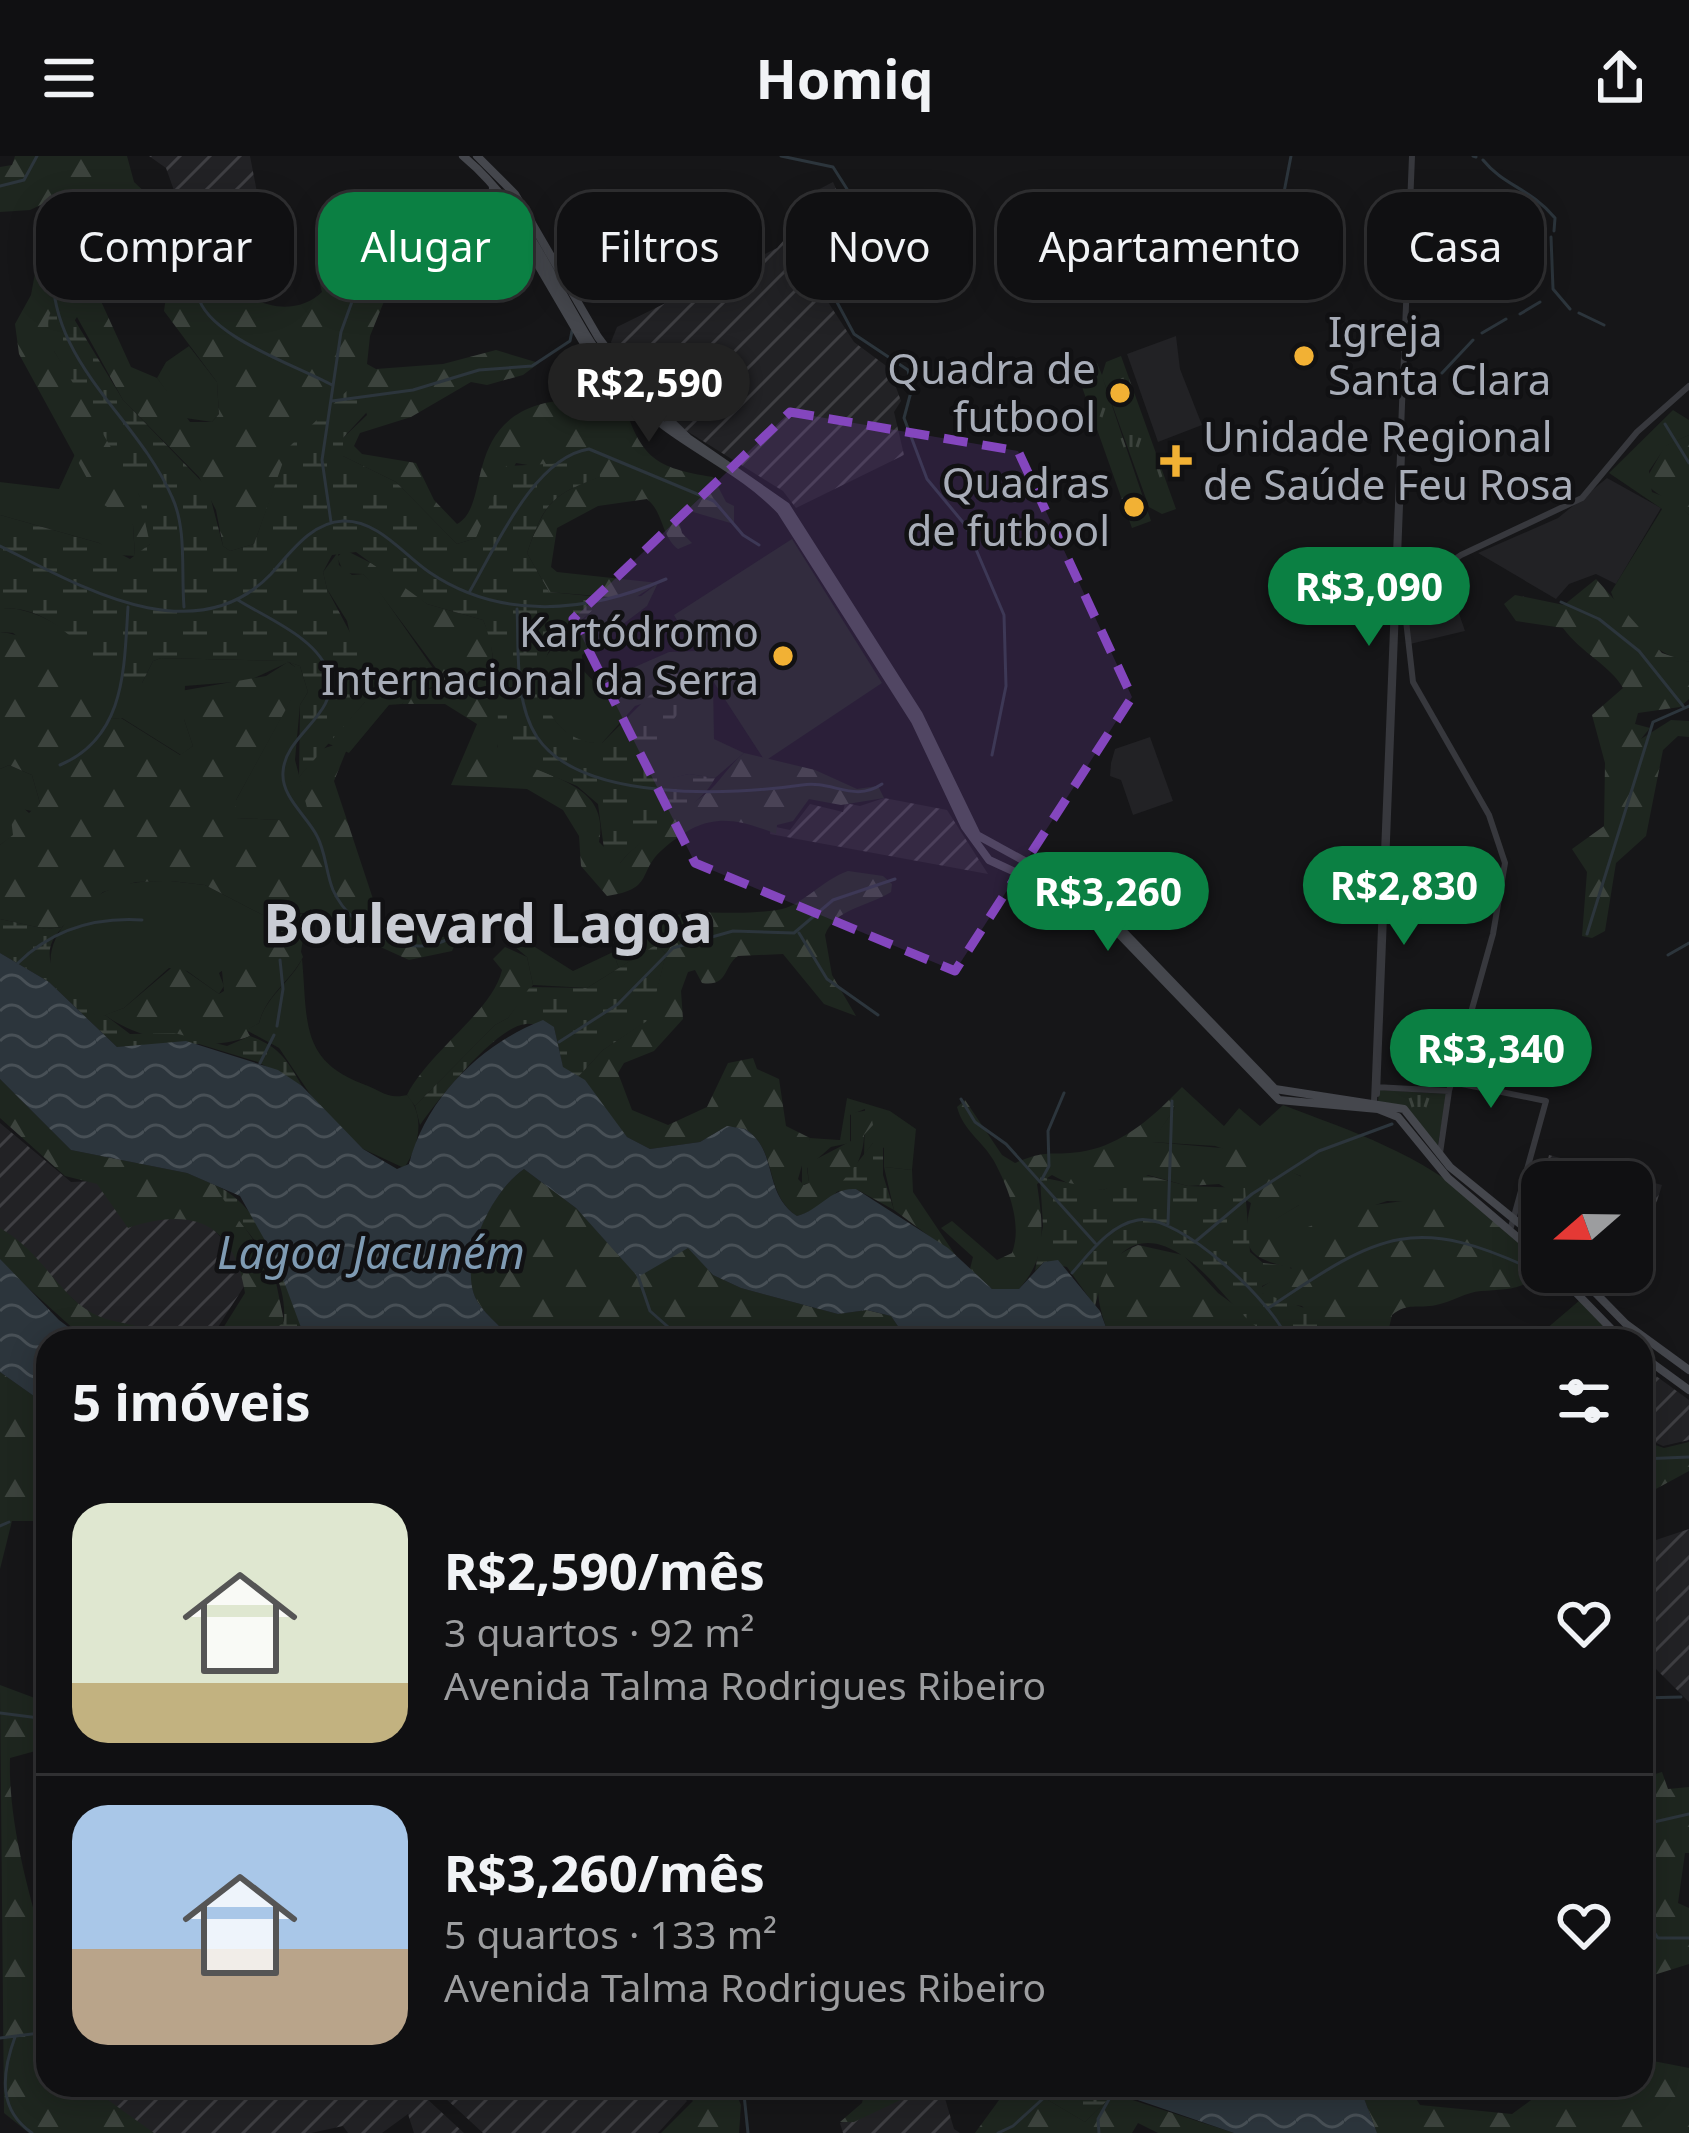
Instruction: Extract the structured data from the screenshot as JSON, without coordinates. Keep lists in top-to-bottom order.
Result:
{
  "districts": ["Boulevard Lagoa"],
  "water": ["Lagoa Jacuném"],
  "places": {
    "other": [
      "Igreja Santa Clara",
      "Quadra de futbool",
      "Quadras de futbool",
      "Kartódromo Internacional da Serra"
    ],
    "health": ["Unidade Regional de Saúde Feu Rosa"]
  },
  "north": "left",
  "page": {
    "header": "Homiq",
    "chip": [
      "Comprar",
      "Alugar",
      "Filtros",
      "Novo",
      "Apartamento",
      "Casa"
    ],
    "price": [
      "R$2,590",
      "R$3,090",
      "R$2,830",
      "R$3,260",
      "R$3,340"
    ],
    "heading": "5 imóveis",
    "list": [
      {
        "name": "R$2,590/mês",
        "note": "3 quartos · 92 m² · Avenida Talma Rodrigues Ribeiro"
      },
      {
        "name": "R$3,260/mês",
        "note": "5 quartos · 133 m² · Avenida Talma Rodrigues Ribeiro"
      }
    ]
  }
}
